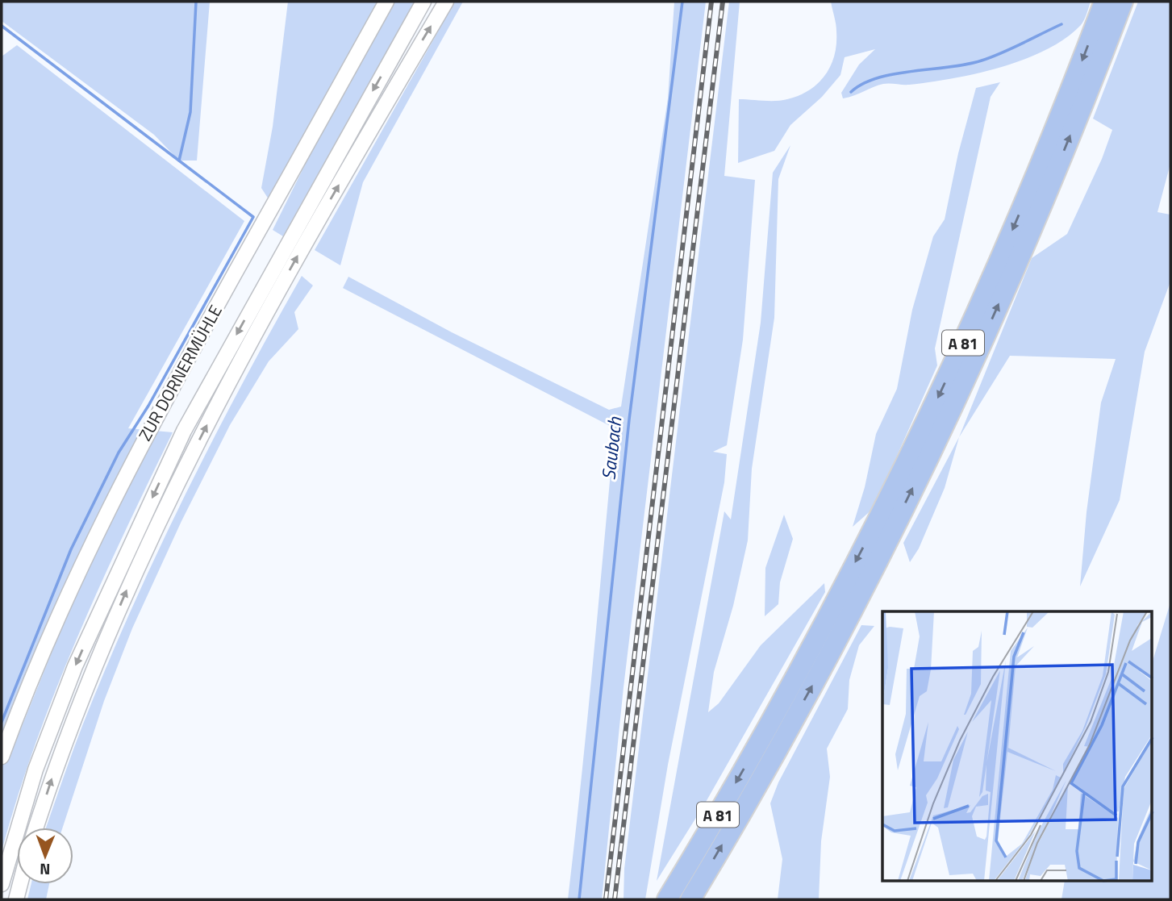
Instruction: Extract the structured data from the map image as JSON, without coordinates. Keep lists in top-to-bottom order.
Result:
{
  "streets": {
    "highway": ["A 81"],
    "main road": ["ZUR DORNERMÜHLE"]
  },
  "water": ["Saubach"],
  "north": "bottom"
}
